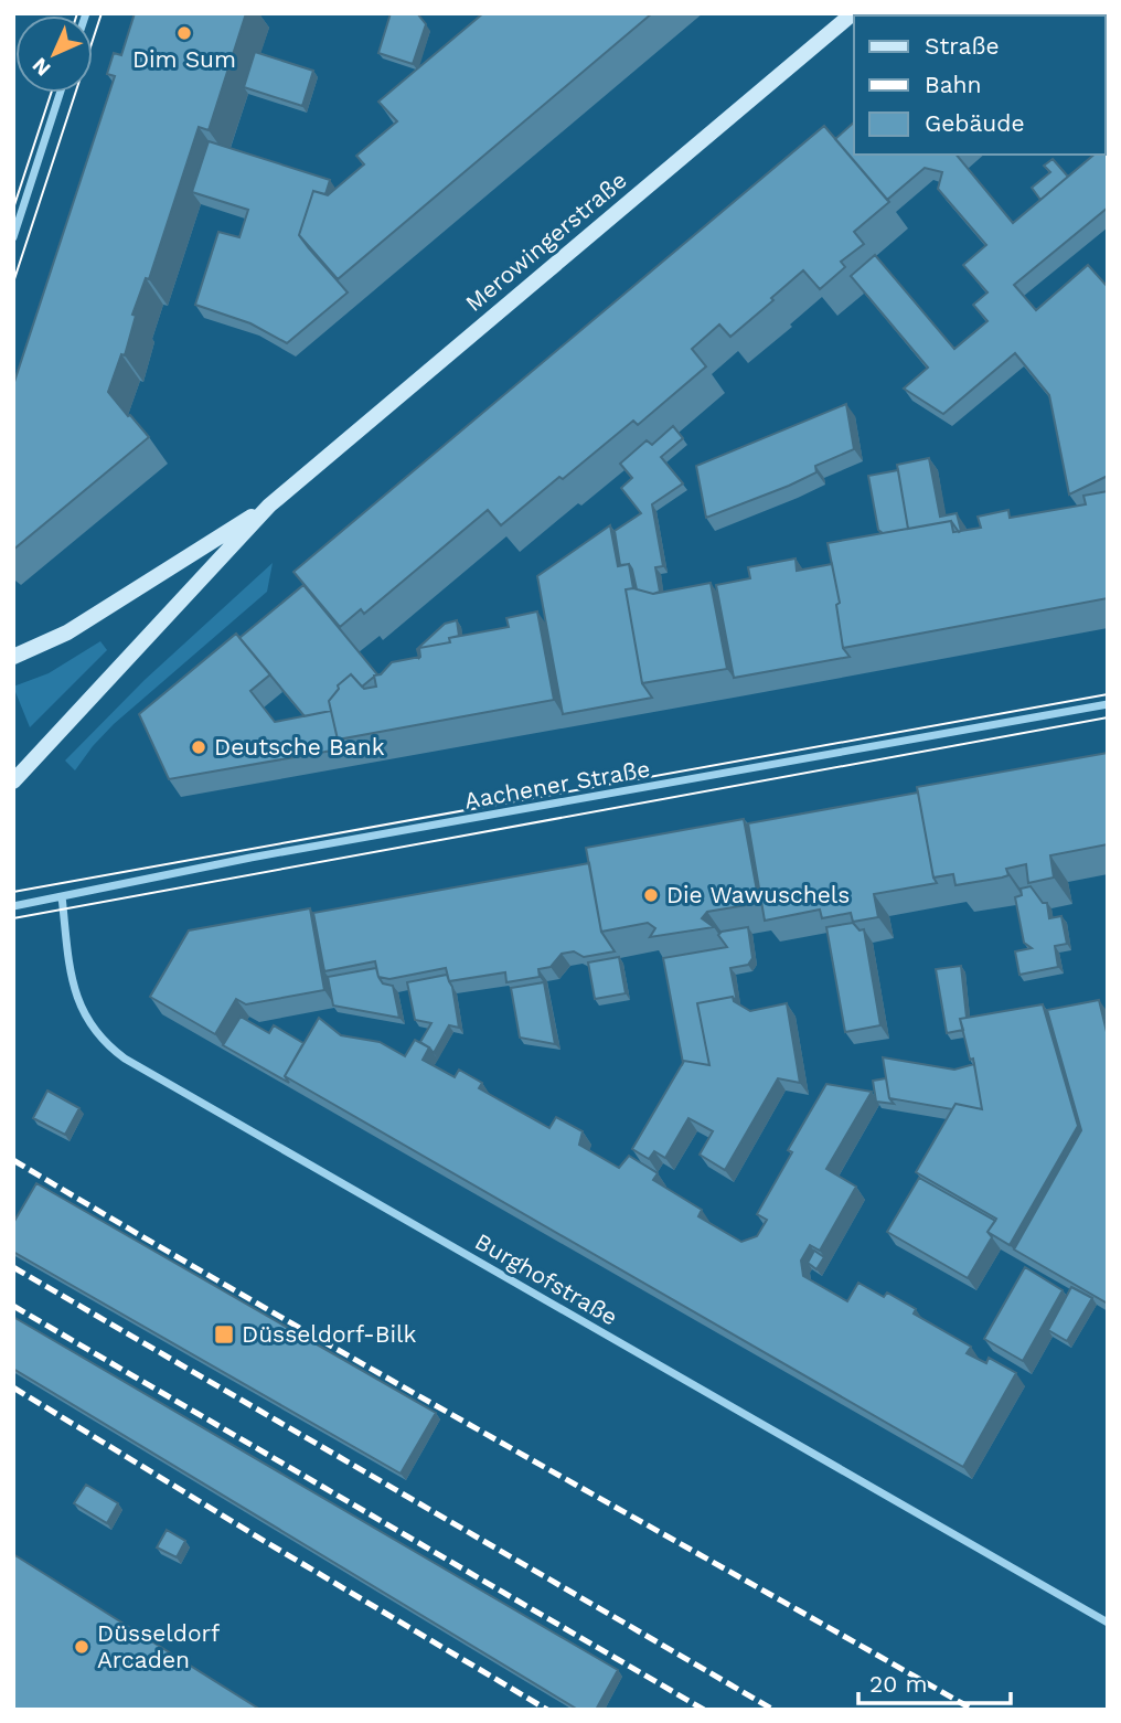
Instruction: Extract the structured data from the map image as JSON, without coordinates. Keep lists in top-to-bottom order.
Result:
{
  "streets": {
    "main road": ["Merowingerstraße"],
    "street": ["Aachener Straße", "Burghofstraße"]
  },
  "crossings": [
    ["Aachener Straße", "Burghofstraße"]
  ],
  "places": {
    "other": [
      "Dim Sum",
      "Deutsche Bank",
      "Die Wawuschels",
      "Düsseldorf Arcaden"
    ],
    "transit": ["Düsseldorf-Bilk"]
  },
  "legend": ["Straße", "Bahn", "Gebäude"],
  "scale_bar": "20 m",
  "north": "bottom left"
}
